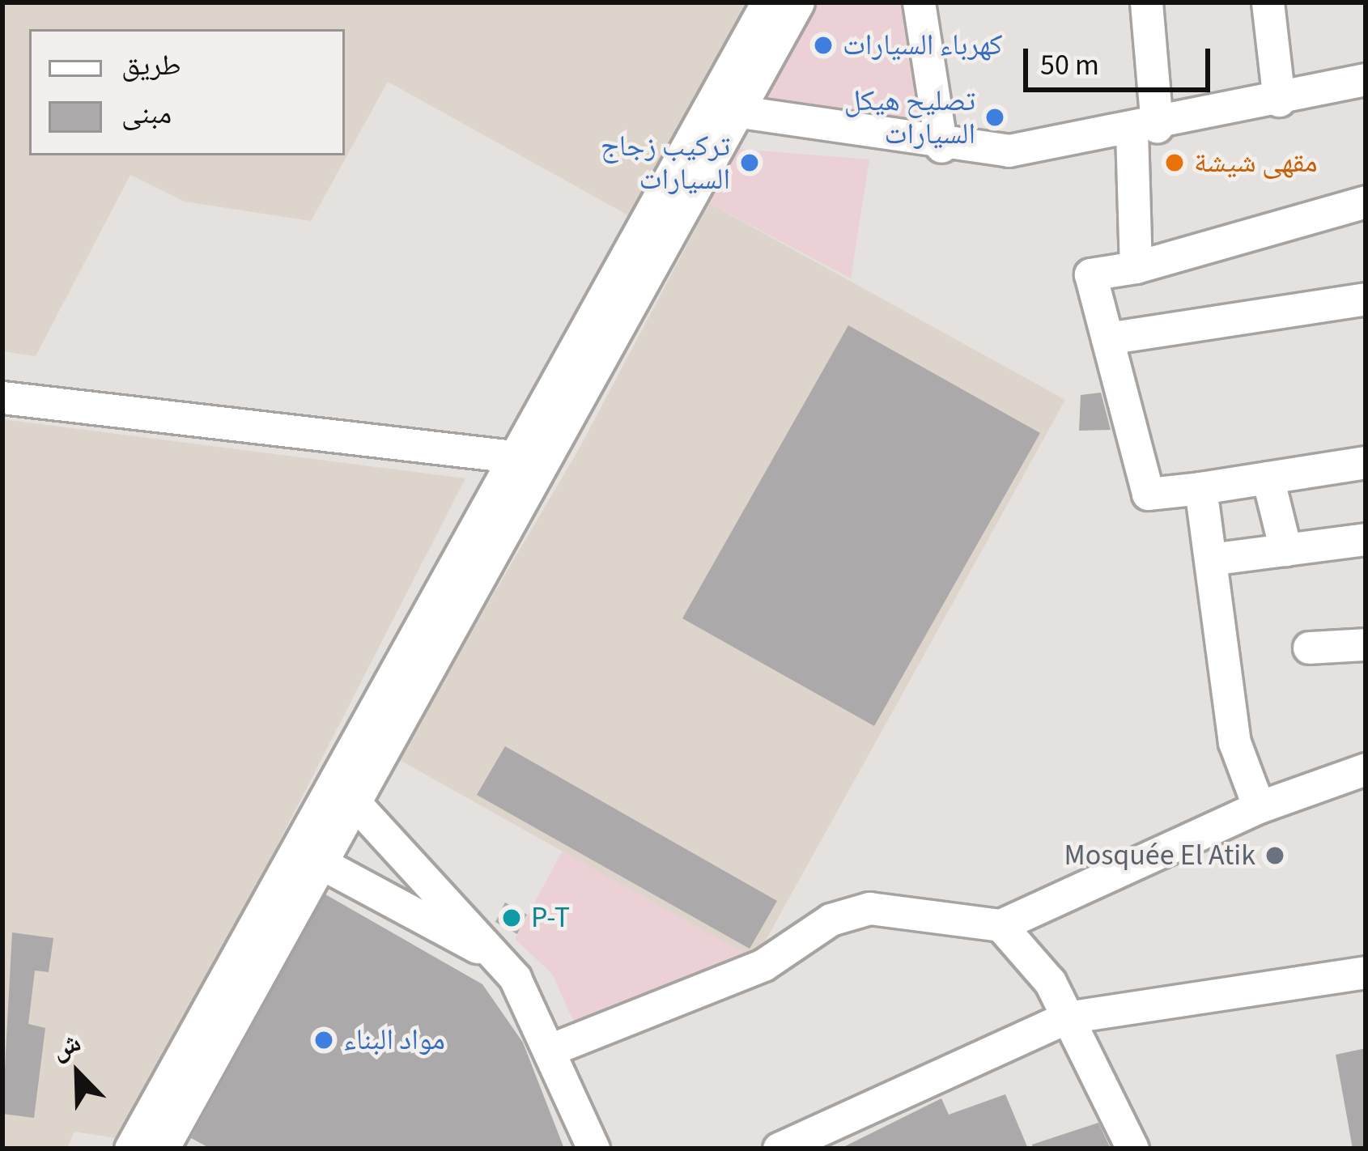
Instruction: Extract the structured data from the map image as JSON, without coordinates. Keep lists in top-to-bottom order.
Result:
{
  "places": [
    "كهرباء السيارات",
    "تصليح هيكل السيارات",
    "تركيب زجاج السيارات",
    "مقهى شيشة",
    "Mosquée El Atik",
    "P-T",
    "مواد البناء"
  ],
  "legend": ["طريق", "مبنى"],
  "scale_bar": "50 m",
  "north": "top left"
}
